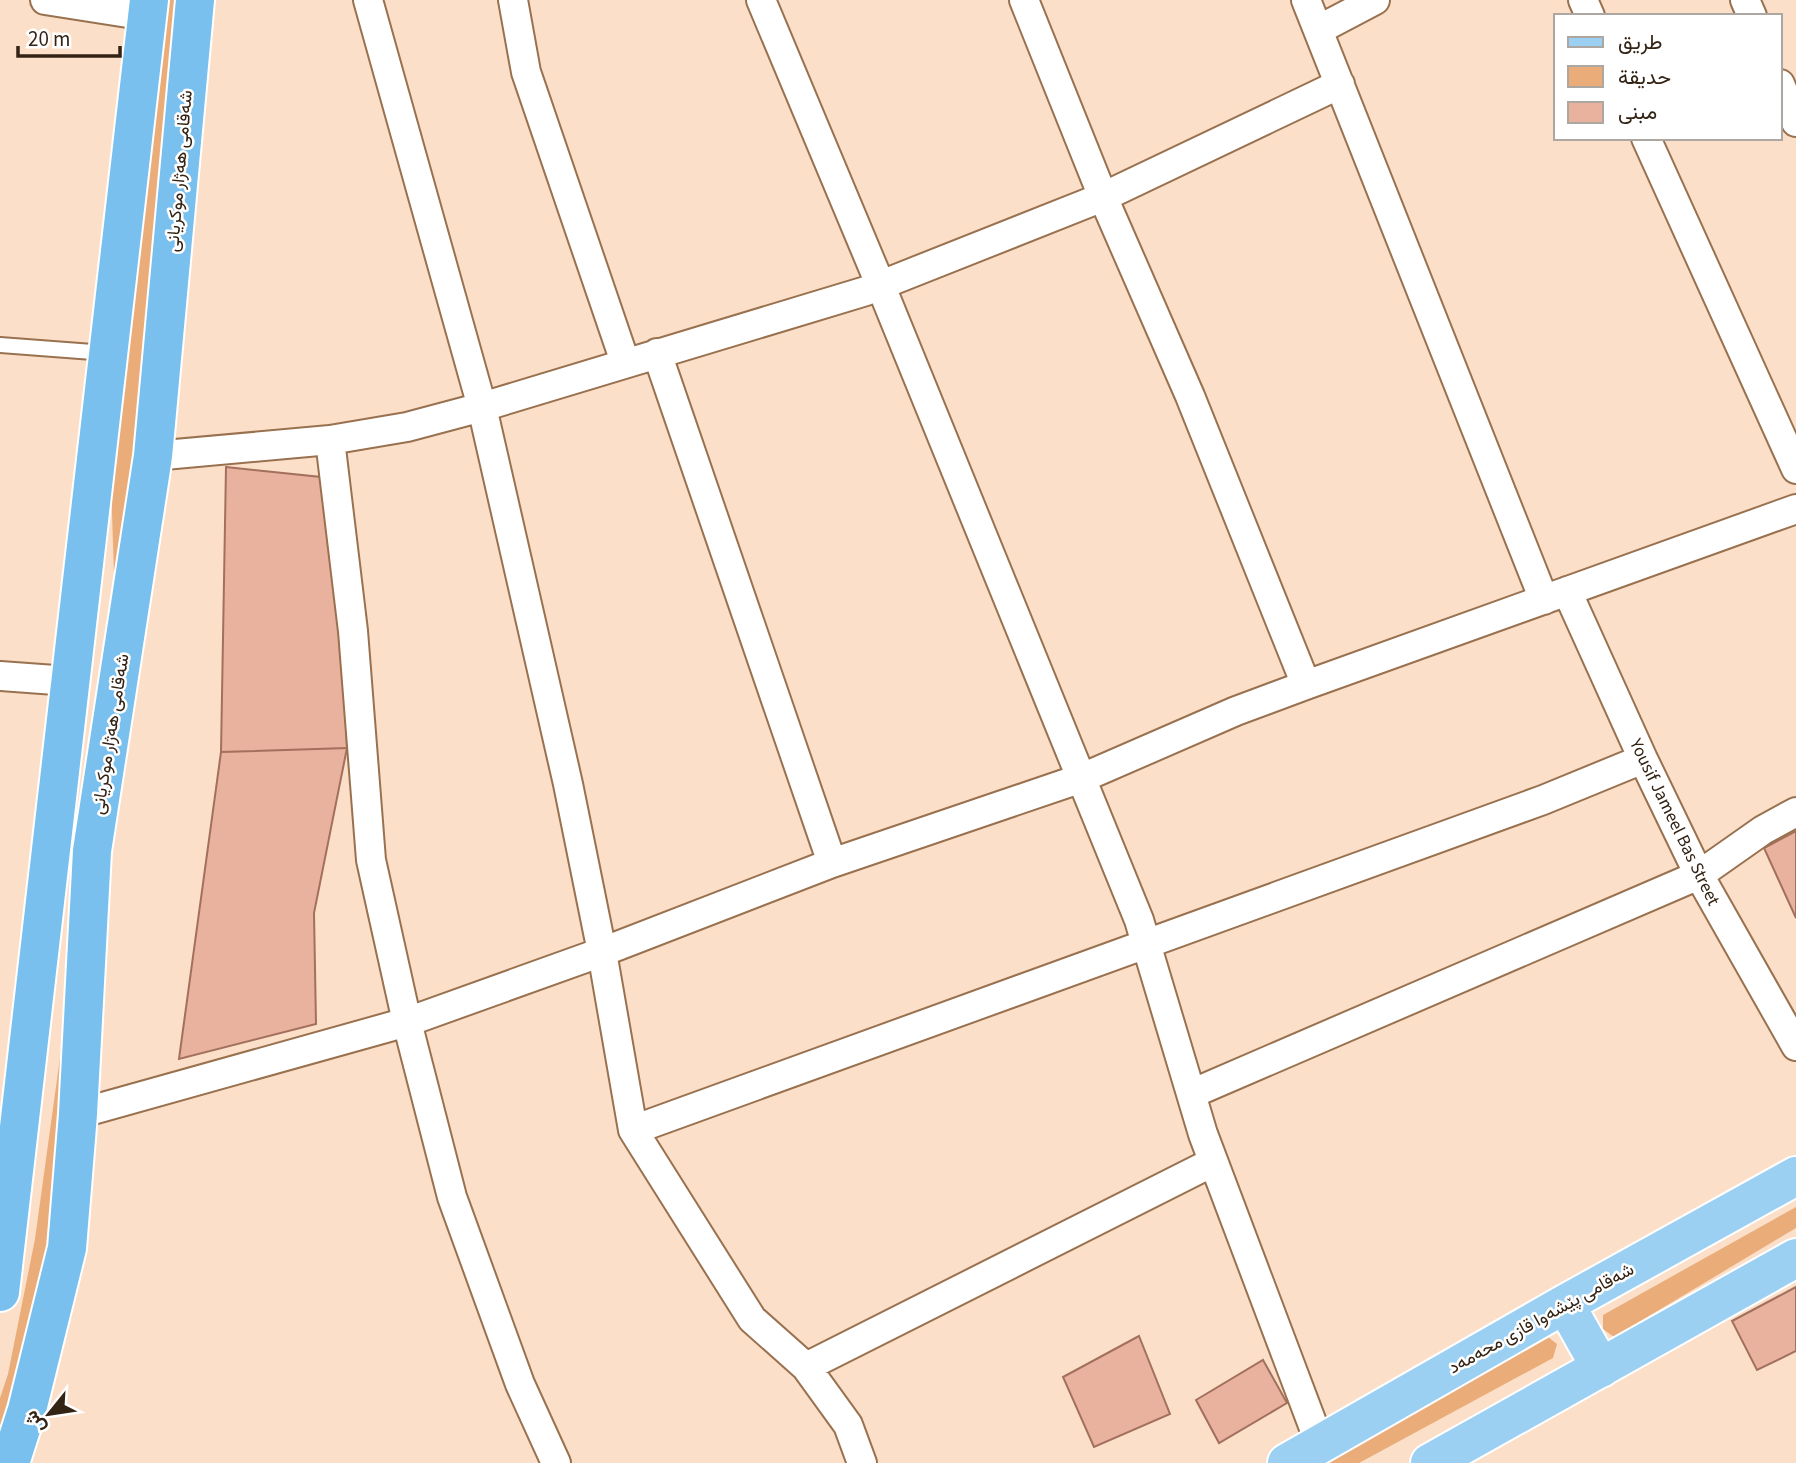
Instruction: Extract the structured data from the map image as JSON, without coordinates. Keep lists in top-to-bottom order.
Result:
{
  "streets": {
    "highway": ["شەقامی ھەژار موکریانی"],
    "main road": ["شەقامی پێشەوا قازی محەمەد"],
    "street": ["Yousif Jameel Bas Street"]
  },
  "legend": ["طريق", "حديقة", "مبنى"],
  "scale_bar": "20 m",
  "north": "bottom left"
}
